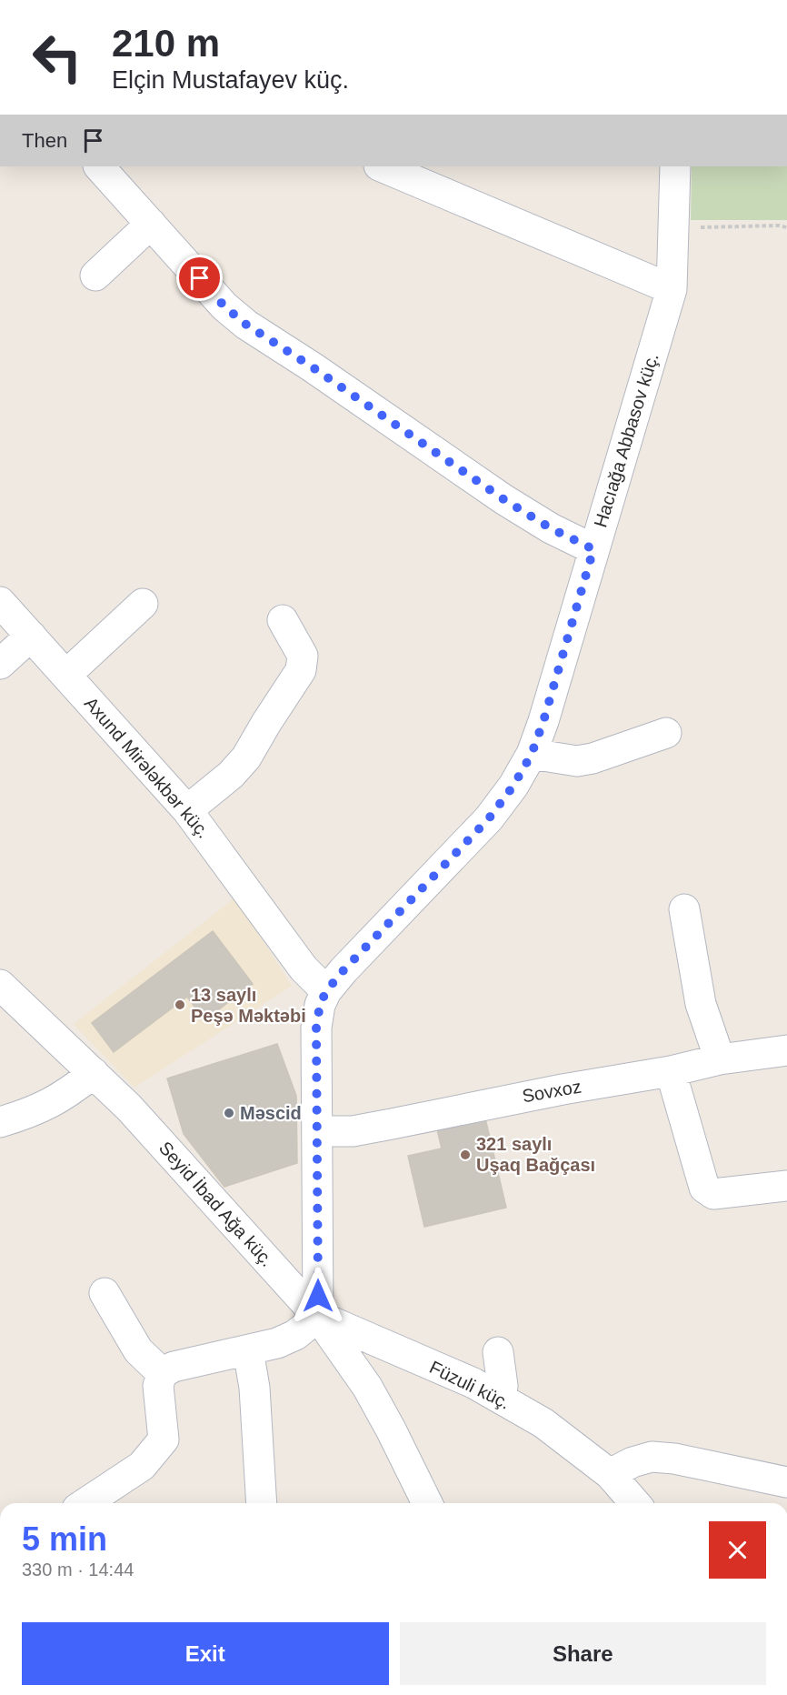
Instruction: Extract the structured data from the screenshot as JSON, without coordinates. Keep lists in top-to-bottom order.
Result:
{
  "streets": {
    "street": [
      "Hacıağa Abbasov küç.",
      "Axund Mirələkbər küç.",
      "Sovxoz",
      "Seyid İbad Ağa küç.",
      "Füzuli küç."
    ]
  },
  "crossings": [
    ["Hacıağa Abbasov küç.", "Axund Mirələkbər küç."],
    ["Hacıağa Abbasov küç.", "Sovxoz"],
    ["Hacıağa Abbasov küç.", "Seyid İbad Ağa küç."],
    ["Hacıağa Abbasov küç.", "Füzuli küç."],
    ["Seyid İbad Ağa küç.", "Füzuli küç."]
  ],
  "places": ["13 saylı Peşə Məktəbi", "Məscid", "321 saylı Uşaq Bağçası"],
  "page": {
    "turn": ["210 m", "Elçin Mustafayev küç."],
    "then": "Then",
    "heading": ["5 min", "330 m · 14:44"],
    "buttons": ["Exit", "Share"]
  }
}
